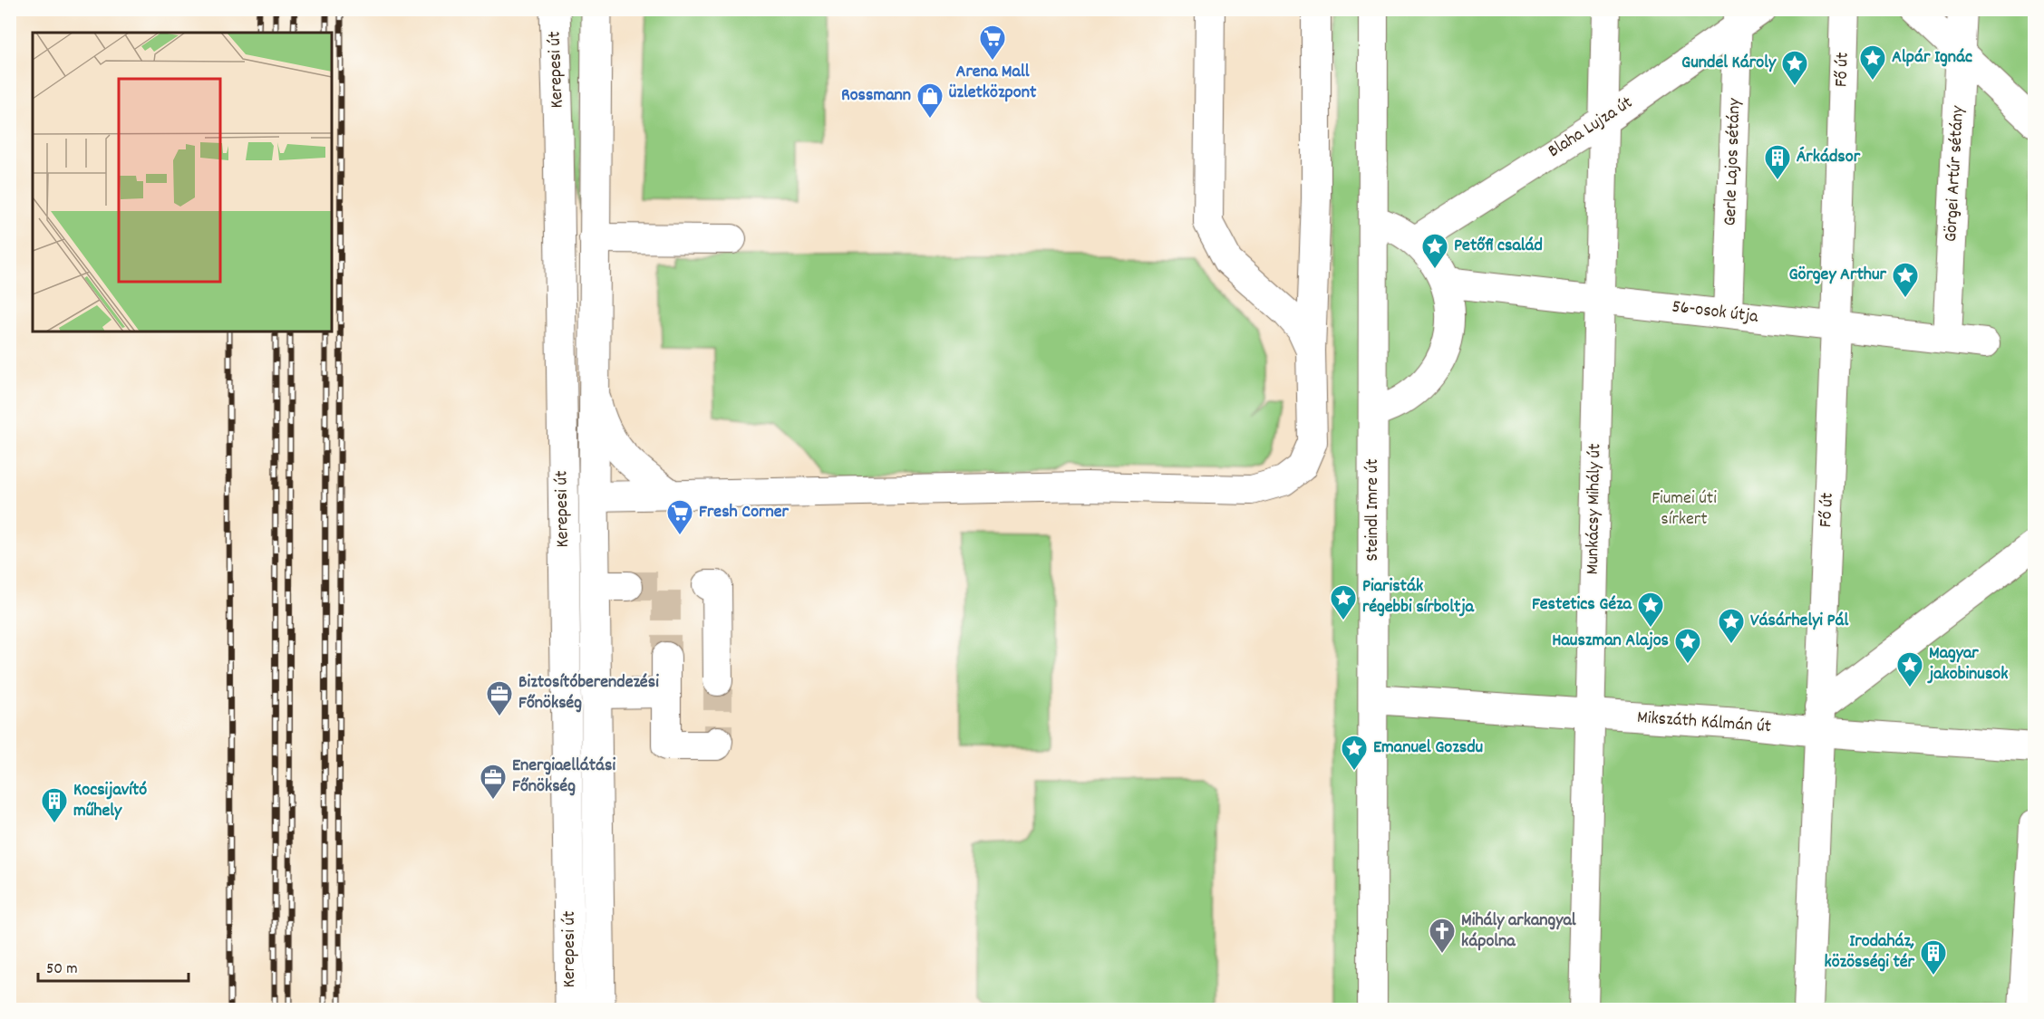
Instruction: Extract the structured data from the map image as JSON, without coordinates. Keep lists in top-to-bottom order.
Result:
{
  "streets": {
    "main road": ["Kerepesi út"],
    "lane": [
      "Fő út",
      "Blaha Lujza út",
      "Gerle Lajos sétány",
      "Görgei Artúr sétány",
      "56-osok útja",
      "Munkácsy Mihály út",
      "Steindl Imre út",
      "Mikszáth Kálmán út"
    ]
  },
  "crossings": [
    ["Fő út", "56-osok útja"],
    ["Fő út", "Mikszáth Kálmán út"],
    ["Blaha Lujza út", "Gerle Lajos sétány"],
    ["Blaha Lujza út", "Munkácsy Mihály út"],
    ["Gerle Lajos sétány", "56-osok útja"],
    ["Görgei Artúr sétány", "56-osok útja"],
    ["56-osok útja", "Munkácsy Mihály út"],
    ["Munkácsy Mihály út", "Mikszáth Kálmán út"],
    ["Steindl Imre út", "Mikszáth Kálmán út"]
  ],
  "parks": ["Fiumei úti sírkert"],
  "places": {
    "supermarket": ["Arena Mall üzletközpont", "Fresh Corner"],
    "place": [
      "Alpár Ignác",
      "Gundel Károly",
      "Petőfi család",
      "Görgey Arthur",
      "Piaristák régebbi sírboltja",
      "Festetics Géza",
      "Vásárhelyi Pál",
      "Hauszman Alajos",
      "Magyar jakobinusok",
      "Emanuel Gozsdu"
    ],
    "shop": ["Rossmann"],
    "building": ["Árkádsor", "Kocsijavító műhely", "Irodaház, közösségi tér"],
    "office": ["Biztosítóberendezési Főnökség", "Energiaellátási Főnökség"],
    "church": ["Mihály arkangyal kápolna"]
  },
  "scale_bar": "50 m"
}
